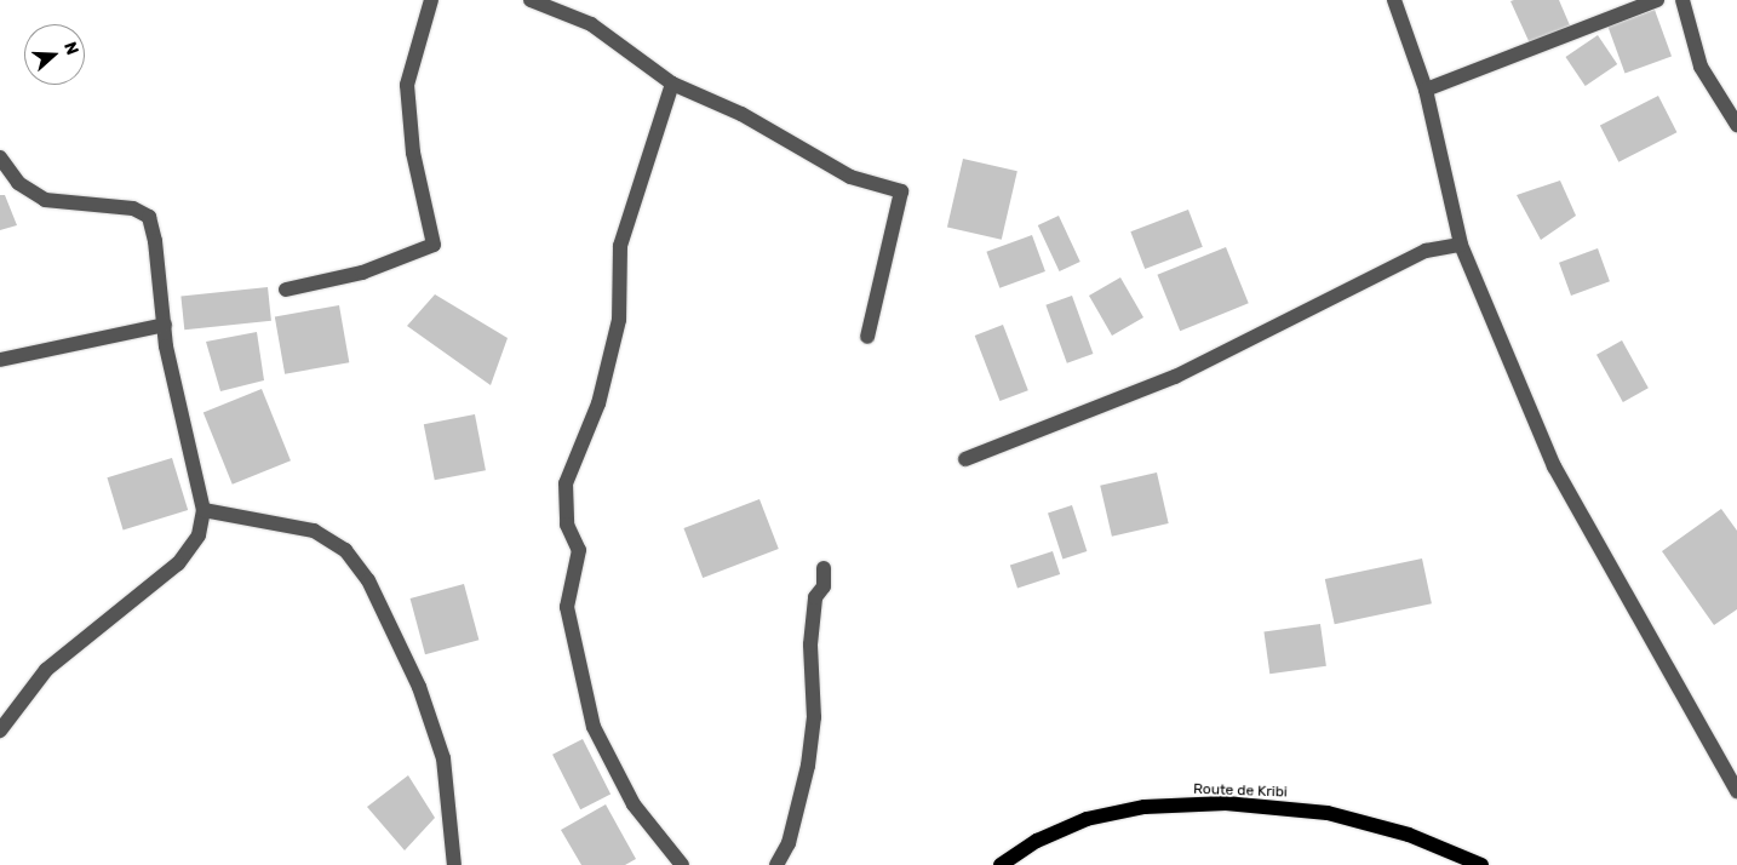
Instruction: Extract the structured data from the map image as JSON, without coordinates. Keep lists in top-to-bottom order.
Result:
{
  "streets": {
    "main road": ["Route de Kribi"]
  },
  "north": "right"
}
